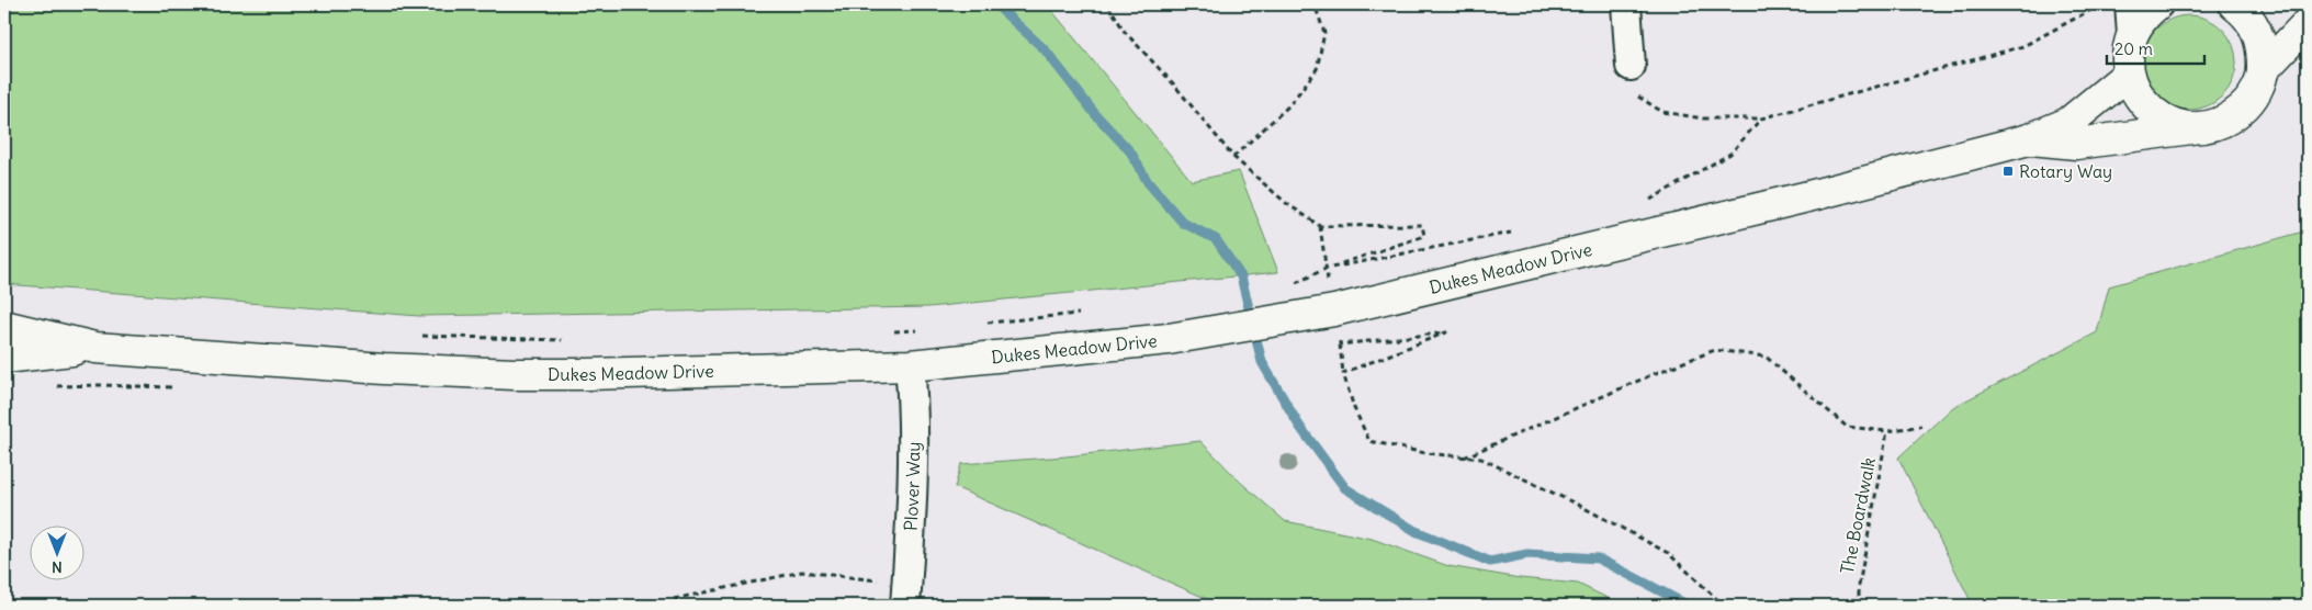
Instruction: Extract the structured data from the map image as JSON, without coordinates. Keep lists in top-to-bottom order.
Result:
{
  "streets": {
    "street": ["Dukes Meadow Drive", "Plover Way"],
    "path": ["The Boardwalk"]
  },
  "crossings": [
    ["Dukes Meadow Drive", "Plover Way"]
  ],
  "places": {
    "transit": ["Rotary Way"]
  },
  "scale_bar": "20 m",
  "north": "bottom"
}
